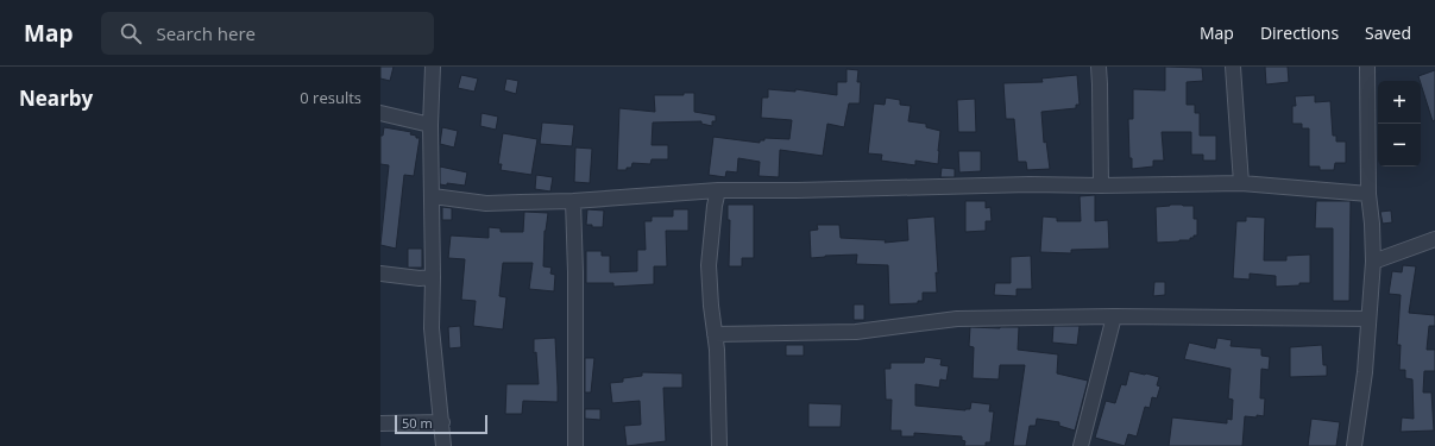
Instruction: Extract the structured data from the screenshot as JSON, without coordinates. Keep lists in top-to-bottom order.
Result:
{
  "scale_bar": "50 m",
  "page": {
    "header": "Map",
    "search": "Search here",
    "nav": ["Map", "Directions", "Saved"],
    "heading": ["Nearby", "0 results"],
    "map_buttons": ["+", "−"],
    "scale": "50 m"
  }
}
